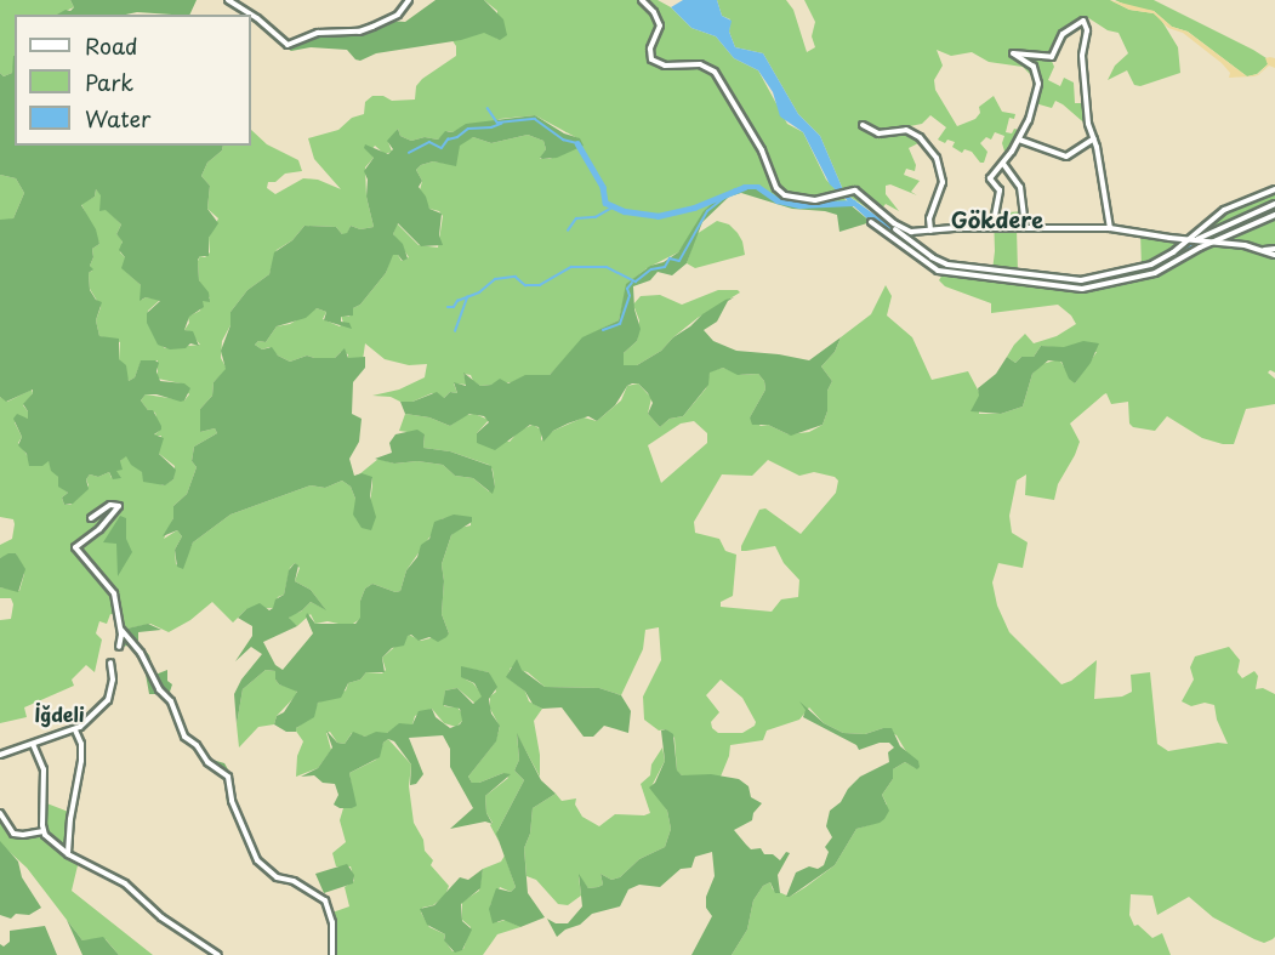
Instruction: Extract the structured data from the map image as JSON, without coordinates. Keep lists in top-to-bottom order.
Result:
{
  "districts": ["Gökdere", "İğdeli"],
  "legend": ["Road", "Park", "Water"]
}
